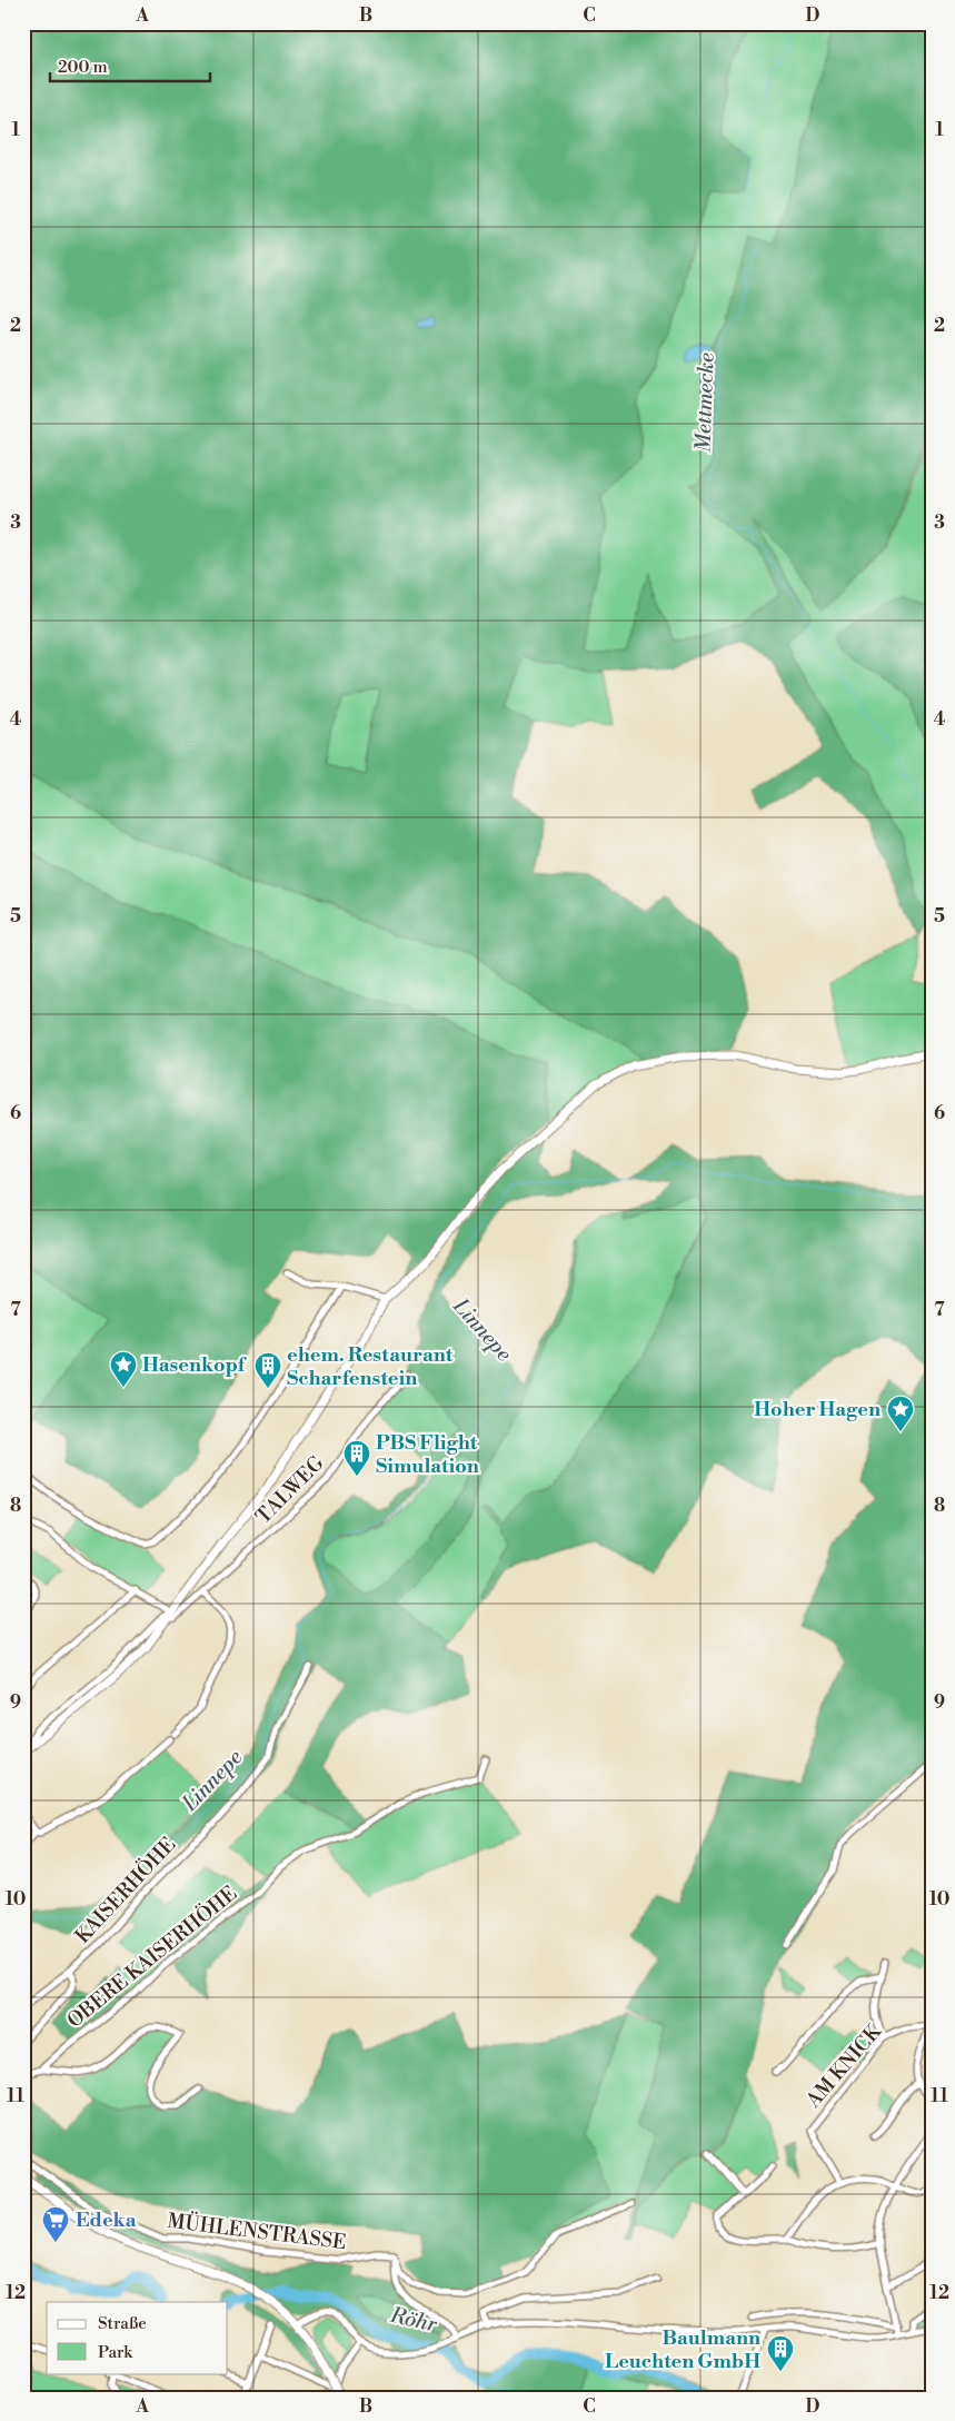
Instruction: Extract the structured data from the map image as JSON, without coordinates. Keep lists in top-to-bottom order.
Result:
{
  "streets": {
    "street": [
      "TALWEG",
      "KAISERHÖHE",
      "OBERE KAISERHÖHE",
      "AM KNICK",
      "MÜHLENSTRASSE"
    ]
  },
  "crossings": [
    ["KAISERHÖHE", "OBERE KAISERHÖHE"]
  ],
  "water": ["Mettmecke", "Linnepe", "Röhr"],
  "places": {
    "place": ["Hasenkopf", "Hoher Hagen"],
    "building": ["ehem. Restaurant Scharfenstein", "PBS Flight Simulation", "Baulmann Leuchten GmbH"],
    "supermarket": ["Edeka"]
  },
  "legend": ["Straße", "Park"],
  "scale_bar": "200 m",
  "grid": {
    "columns": [
      "A",
      "B",
      "C",
      "D"
    ],
    "rows": [
      "1",
      "2",
      "3",
      "4",
      "5",
      "6",
      "7",
      "8",
      "9",
      "10",
      "11",
      "12"
    ]
  }
}
